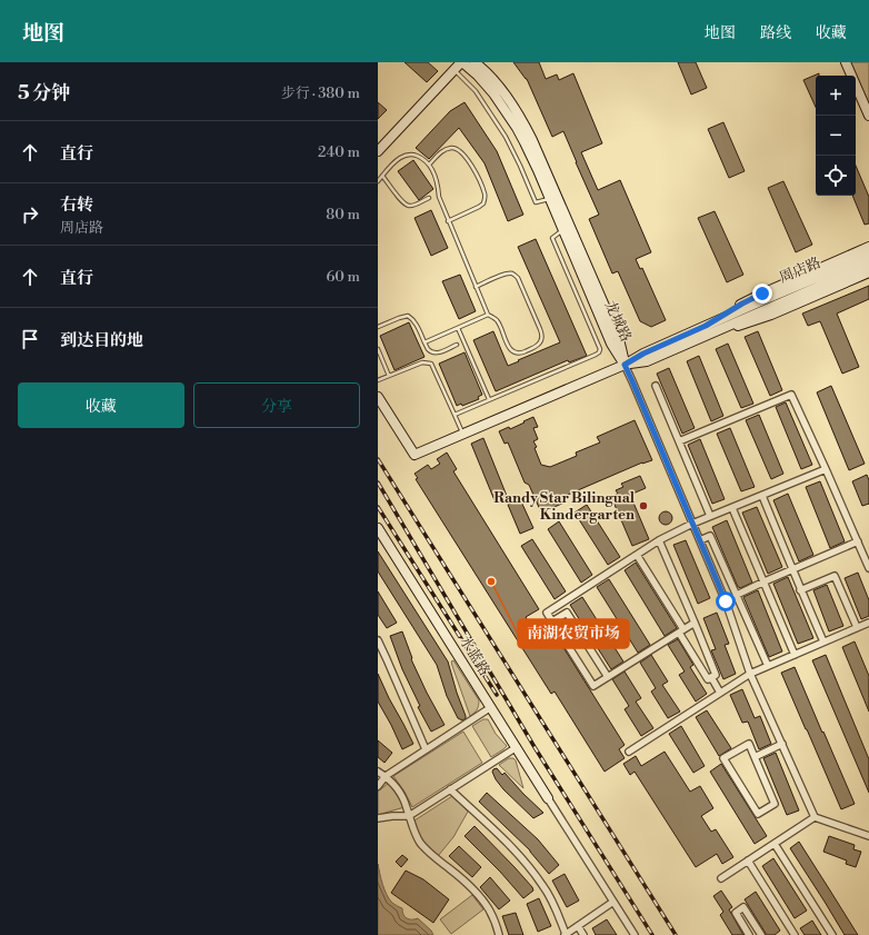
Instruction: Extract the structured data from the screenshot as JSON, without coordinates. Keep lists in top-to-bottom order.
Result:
{
  "streets": {
    "street": ["周店路", "龙城路", "水蓝路"]
  },
  "crossings": [
    ["周店路", "龙城路"]
  ],
  "places": ["Randy Star Bilingual Kindergarten", "南湖农贸市场"],
  "page": {
    "header": "地图",
    "nav": ["地图", "路线", "收藏"],
    "heading": ["5 分钟", "步行 · 380 m"],
    "map_buttons": ["+", "−"],
    "list": [
      ["直行", "240 m"],
      ["右转", "周店路", "80 m"],
      ["直行", "60 m"],
      "到达目的地"
    ],
    "buttons": ["收藏", "分享"]
  }
}
